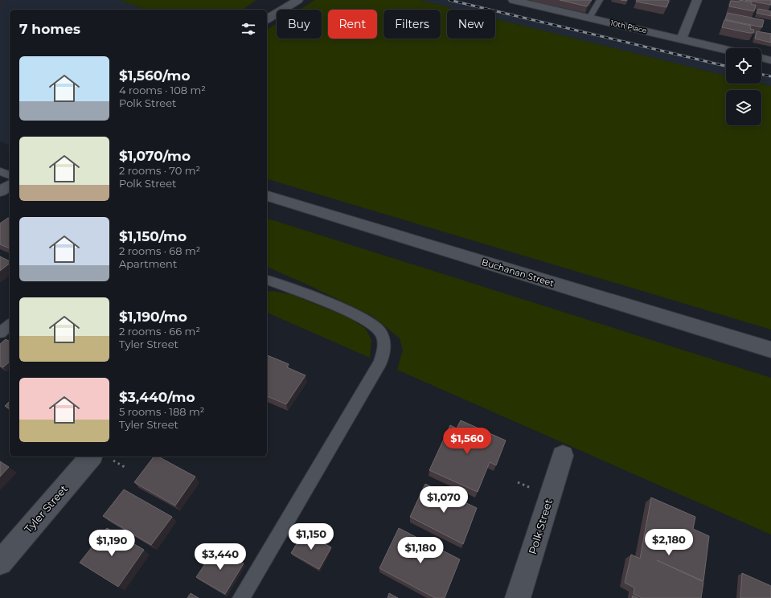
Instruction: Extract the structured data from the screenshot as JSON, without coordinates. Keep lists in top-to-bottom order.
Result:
{
  "streets": {
    "street": [
      "10th Place",
      "Buchanan Street",
      "Tyler Street",
      "Polk Street"
    ]
  },
  "page": {
    "chip": [
      "Buy",
      "Rent",
      "Filters",
      "New"
    ],
    "heading": "7 homes",
    "list": [
      {
        "name": "$1,560/mo",
        "note": "4 rooms · 108 m² · Polk Street"
      },
      {
        "name": "$1,070/mo",
        "note": "2 rooms · 70 m² · Polk Street"
      },
      {
        "name": "$1,150/mo",
        "note": "2 rooms · 68 m² · Apartment"
      },
      {
        "name": "$1,190/mo",
        "note": "2 rooms · 66 m² · Tyler Street"
      },
      {
        "name": "$3,440/mo",
        "note": "5 rooms · 188 m² · Tyler Street"
      }
    ],
    "price": [
      "$1,560",
      "$1,070",
      "$1,150",
      "$2,180",
      "$1,190",
      "$1,180",
      "$3,440"
    ]
  }
}
